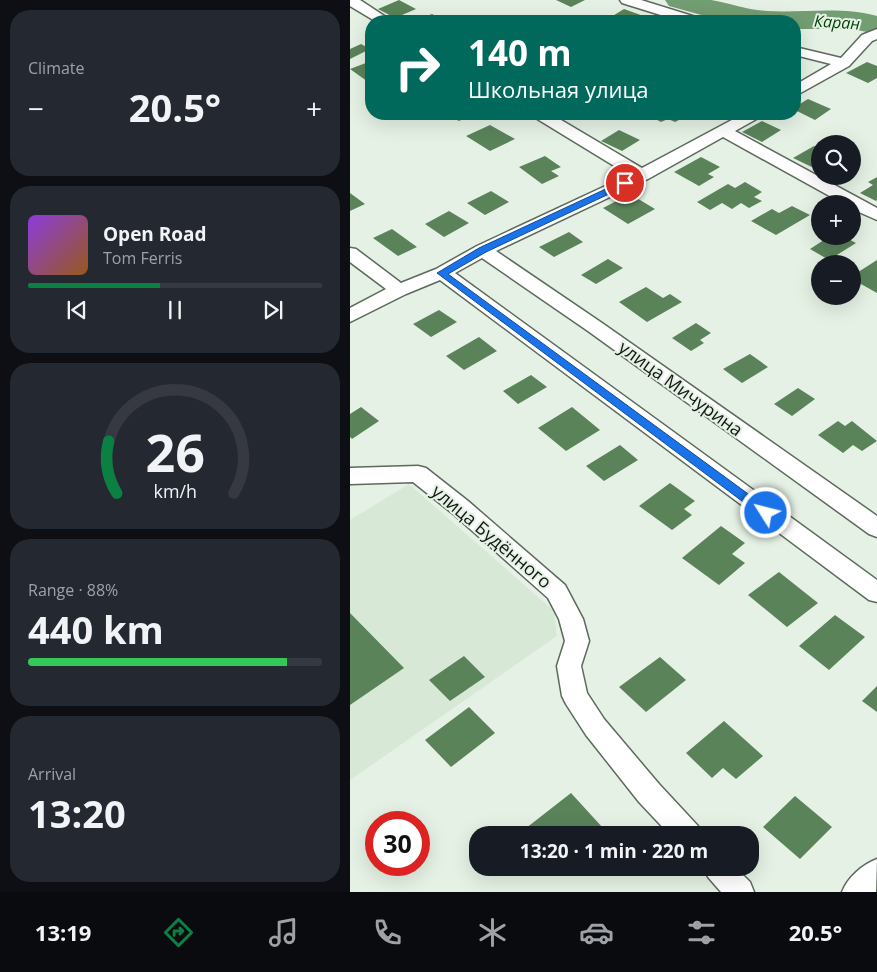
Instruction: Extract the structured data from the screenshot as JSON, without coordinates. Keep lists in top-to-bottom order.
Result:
{
  "streets": {
    "street": ["улица Мичурина", "улица Будённого"]
  },
  "water": ["Каран"],
  "page": {
    "tile": [
      "Climate",
      ["Range · 88%", "440 km"],
      ["Arrival", "13:20"]
    ],
    "turn": ["140 m", "Школьная улица"],
    "heat": ["−", "20.5°", "+"],
    "map_buttons": ["+", "−"],
    "song": ["Open Road", "Tom Ferris"],
    "limit": "30",
    "trip": "13:20 · 1 min · 220 m",
    "tabs": ["13:19", "20.5°"],
    "gauge": ["26", "km/h"]
  }
}
